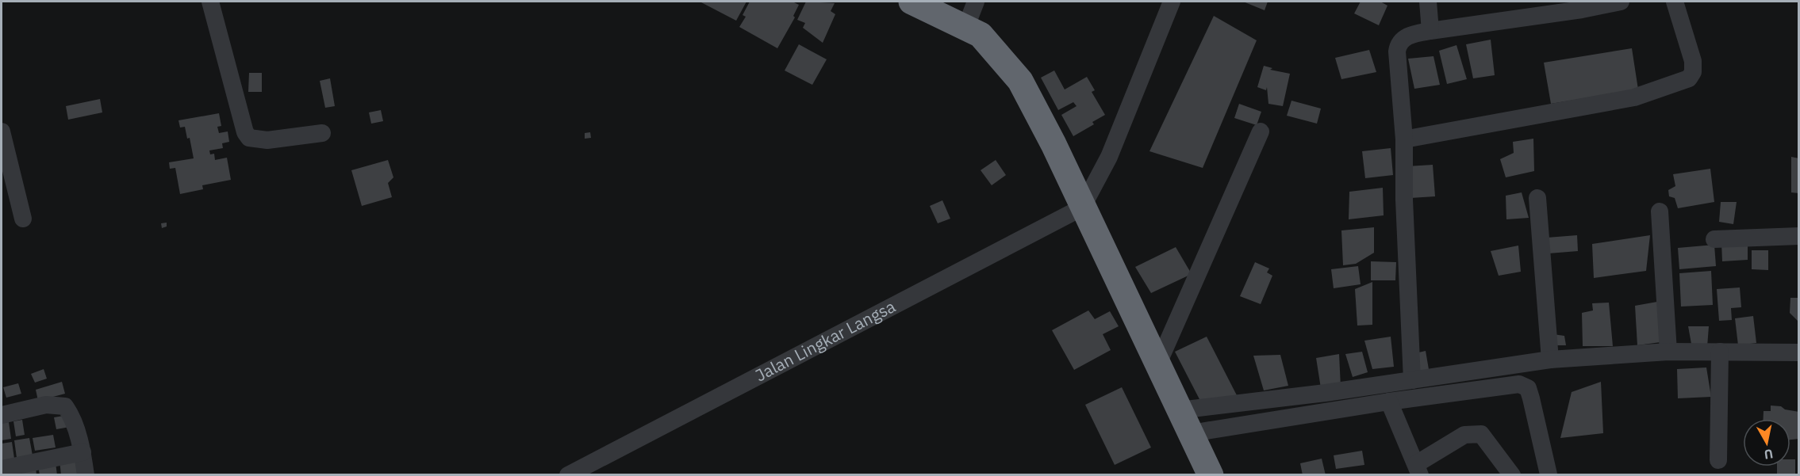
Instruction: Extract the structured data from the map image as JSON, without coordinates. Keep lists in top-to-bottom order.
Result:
{
  "streets": {
    "street": ["Jalan Lingkar Langsa"]
  },
  "north": "bottom"
}
